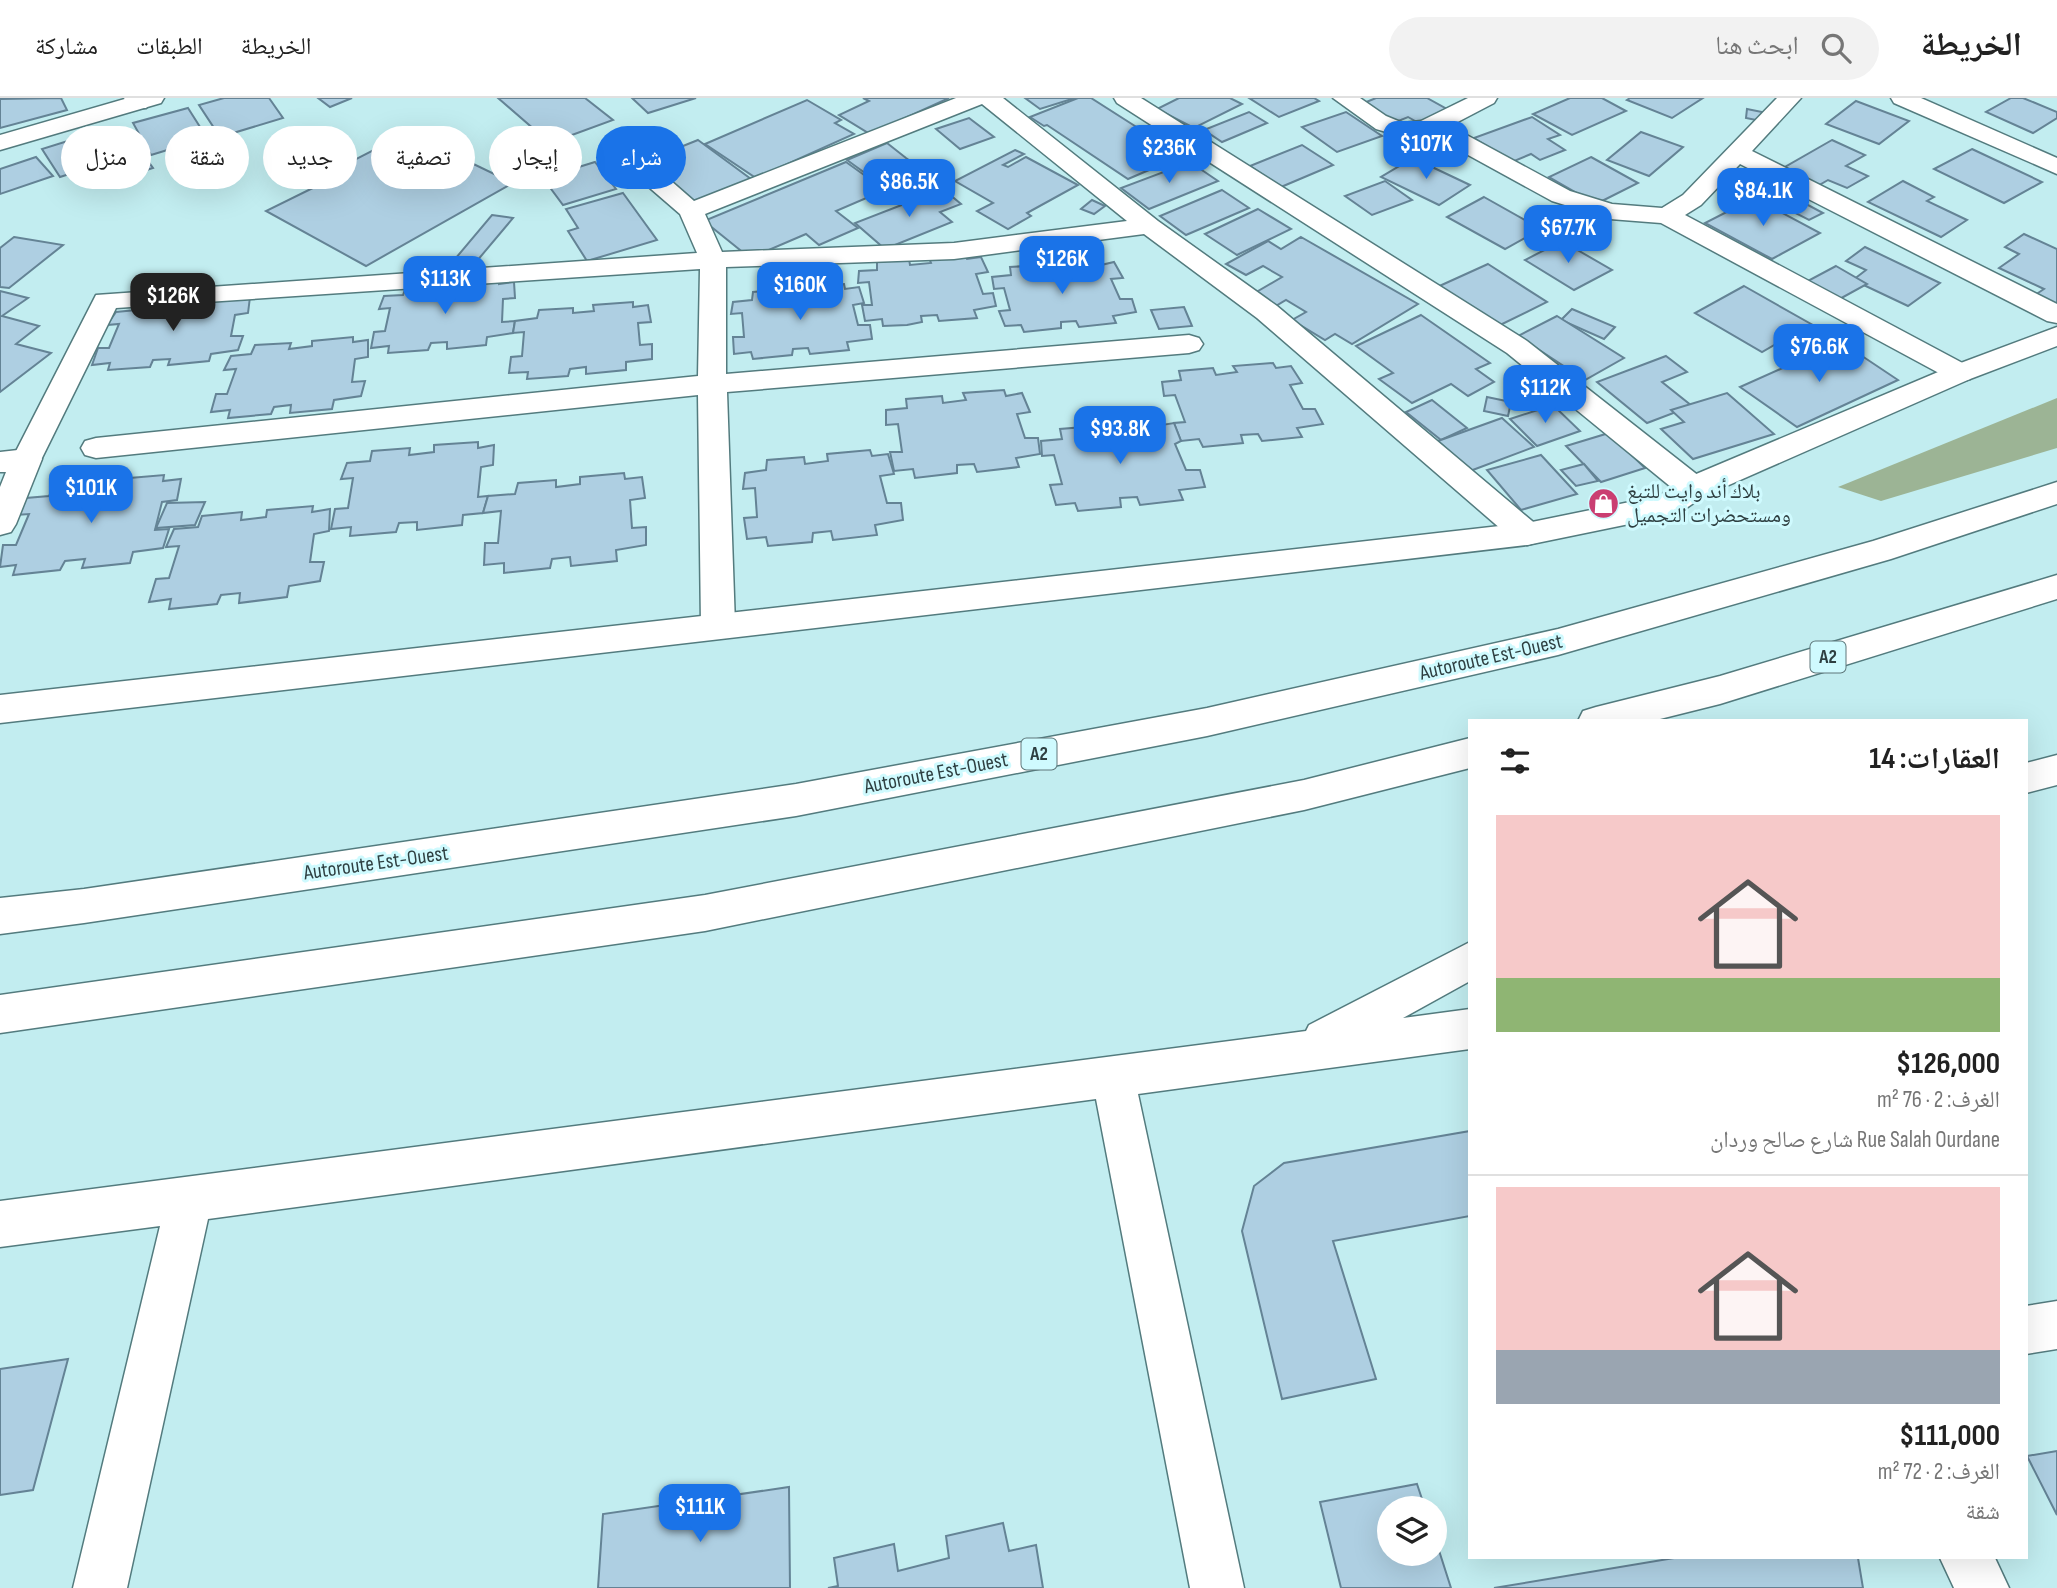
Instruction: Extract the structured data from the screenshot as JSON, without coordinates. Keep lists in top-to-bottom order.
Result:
{
  "streets": {
    "main road": ["Autoroute Est-Ouest", "A2"]
  },
  "places": {
    "shop": ["بلاك أند وايت للتبغ ومستحضرات التجميل"]
  },
  "page": {
    "header": "الخريطة",
    "search": "ابحث هنا",
    "nav": ["الخريطة", "الطبقات", "مشاركة"],
    "price": [
      "$107K",
      "$236K",
      "$86.5K",
      "$84.1K",
      "$67.7K",
      "$126K",
      "$113K",
      "$160K",
      "$126K",
      "$76.6K",
      "$112K",
      "$93.8K",
      "$101K",
      "$111K"
    ],
    "chip": [
      "شراء",
      "إيجار",
      "تصفية",
      "جديد",
      "شقة",
      "منزل"
    ],
    "heading": "العقارات: 14",
    "list": [
      {
        "name": "$126,000",
        "note": "الغرف: 2 · 76 m² · Rue Salah Ourdane شارع صالح وردان"
      },
      {
        "name": "$111,000",
        "note": "الغرف: 2 · 72 m² · شقة"
      }
    ]
  }
}
